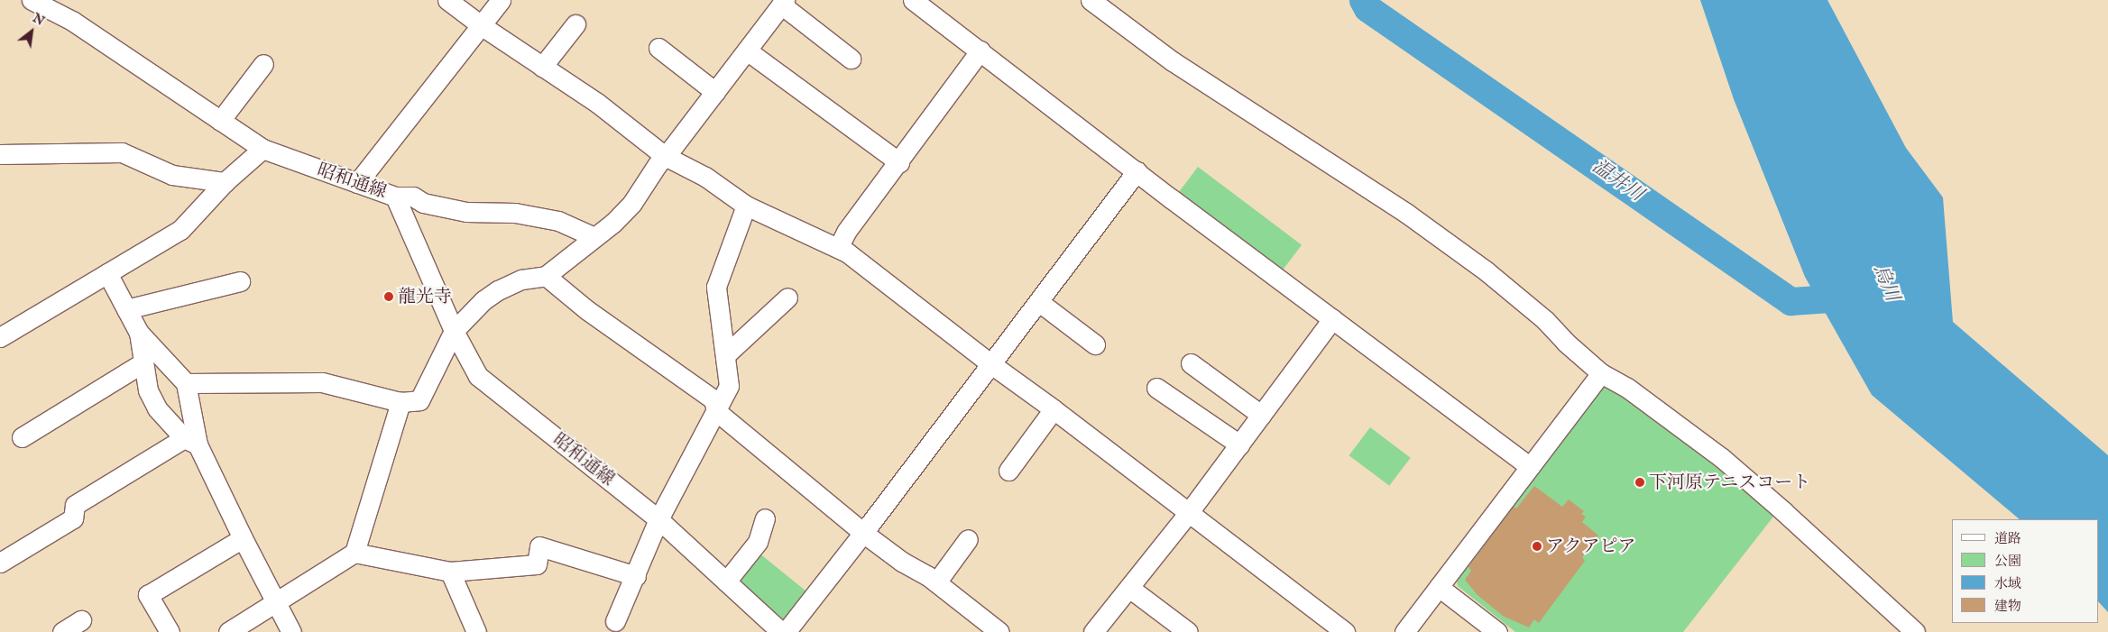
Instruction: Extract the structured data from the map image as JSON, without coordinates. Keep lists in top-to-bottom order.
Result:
{
  "streets": {
    "street": ["昭和通線"]
  },
  "water": ["温井川", "烏川"],
  "places": ["龍光寺", "下河原テニスコート", "アクアピア"],
  "legend": [
    "道路",
    "公園",
    "水域",
    "建物"
  ],
  "north": "top right"
}
